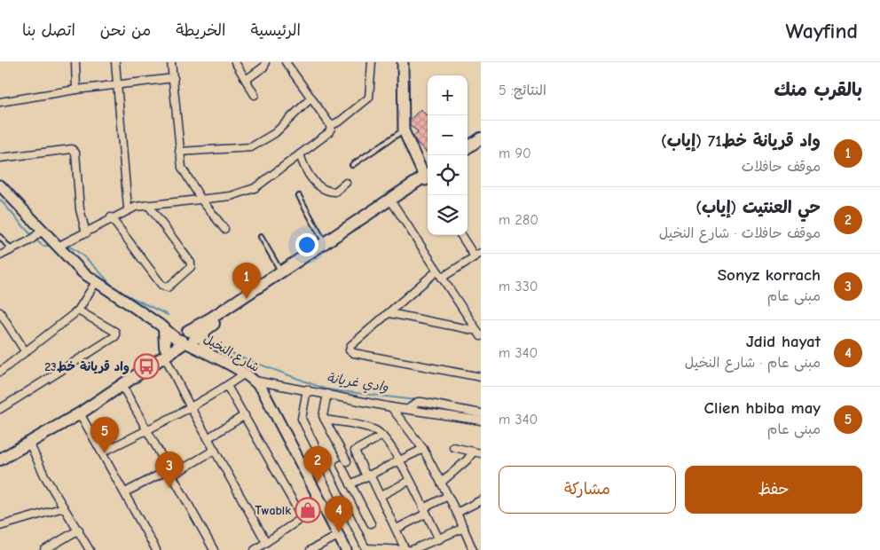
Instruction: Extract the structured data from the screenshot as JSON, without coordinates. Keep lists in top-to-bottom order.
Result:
{
  "streets": {
    "main road": ["شارع النخيل"]
  },
  "water": ["وادي غريانة"],
  "places": {
    "bus stop": ["واد قريانة خط23"],
    "shop": ["Twablk"]
  },
  "page": {
    "header": "Wayfind",
    "nav": [
      "الرئيسية",
      "الخريطة",
      "من نحن",
      "اتصل بنا"
    ],
    "heading": ["بالقرب منك", "النتائج: 5"],
    "map_buttons": ["+", "−"],
    "list": [
      {
        "mark": "1",
        "name": "واد قريانة خط71 (إياب)",
        "note": "موقف حافلات",
        "value": "90 m"
      },
      {
        "mark": "2",
        "name": "حي العنتيت (إياب)",
        "note": "موقف حافلات · شارع النخيل",
        "value": "280 m"
      },
      {
        "mark": "3",
        "name": "Sonyz korrach",
        "note": "مبنى عام",
        "value": "330 m"
      },
      {
        "mark": "4",
        "name": "Jdid hayat",
        "note": "مبنى عام · شارع النخيل",
        "value": "340 m"
      },
      {
        "mark": "5",
        "name": "Clien hbiba may",
        "note": "مبنى عام",
        "value": "340 m"
      }
    ],
    "pins": [
      "1",
      "5",
      "2",
      "3",
      "4"
    ],
    "buttons": ["حفظ", "مشاركة"]
  }
}
